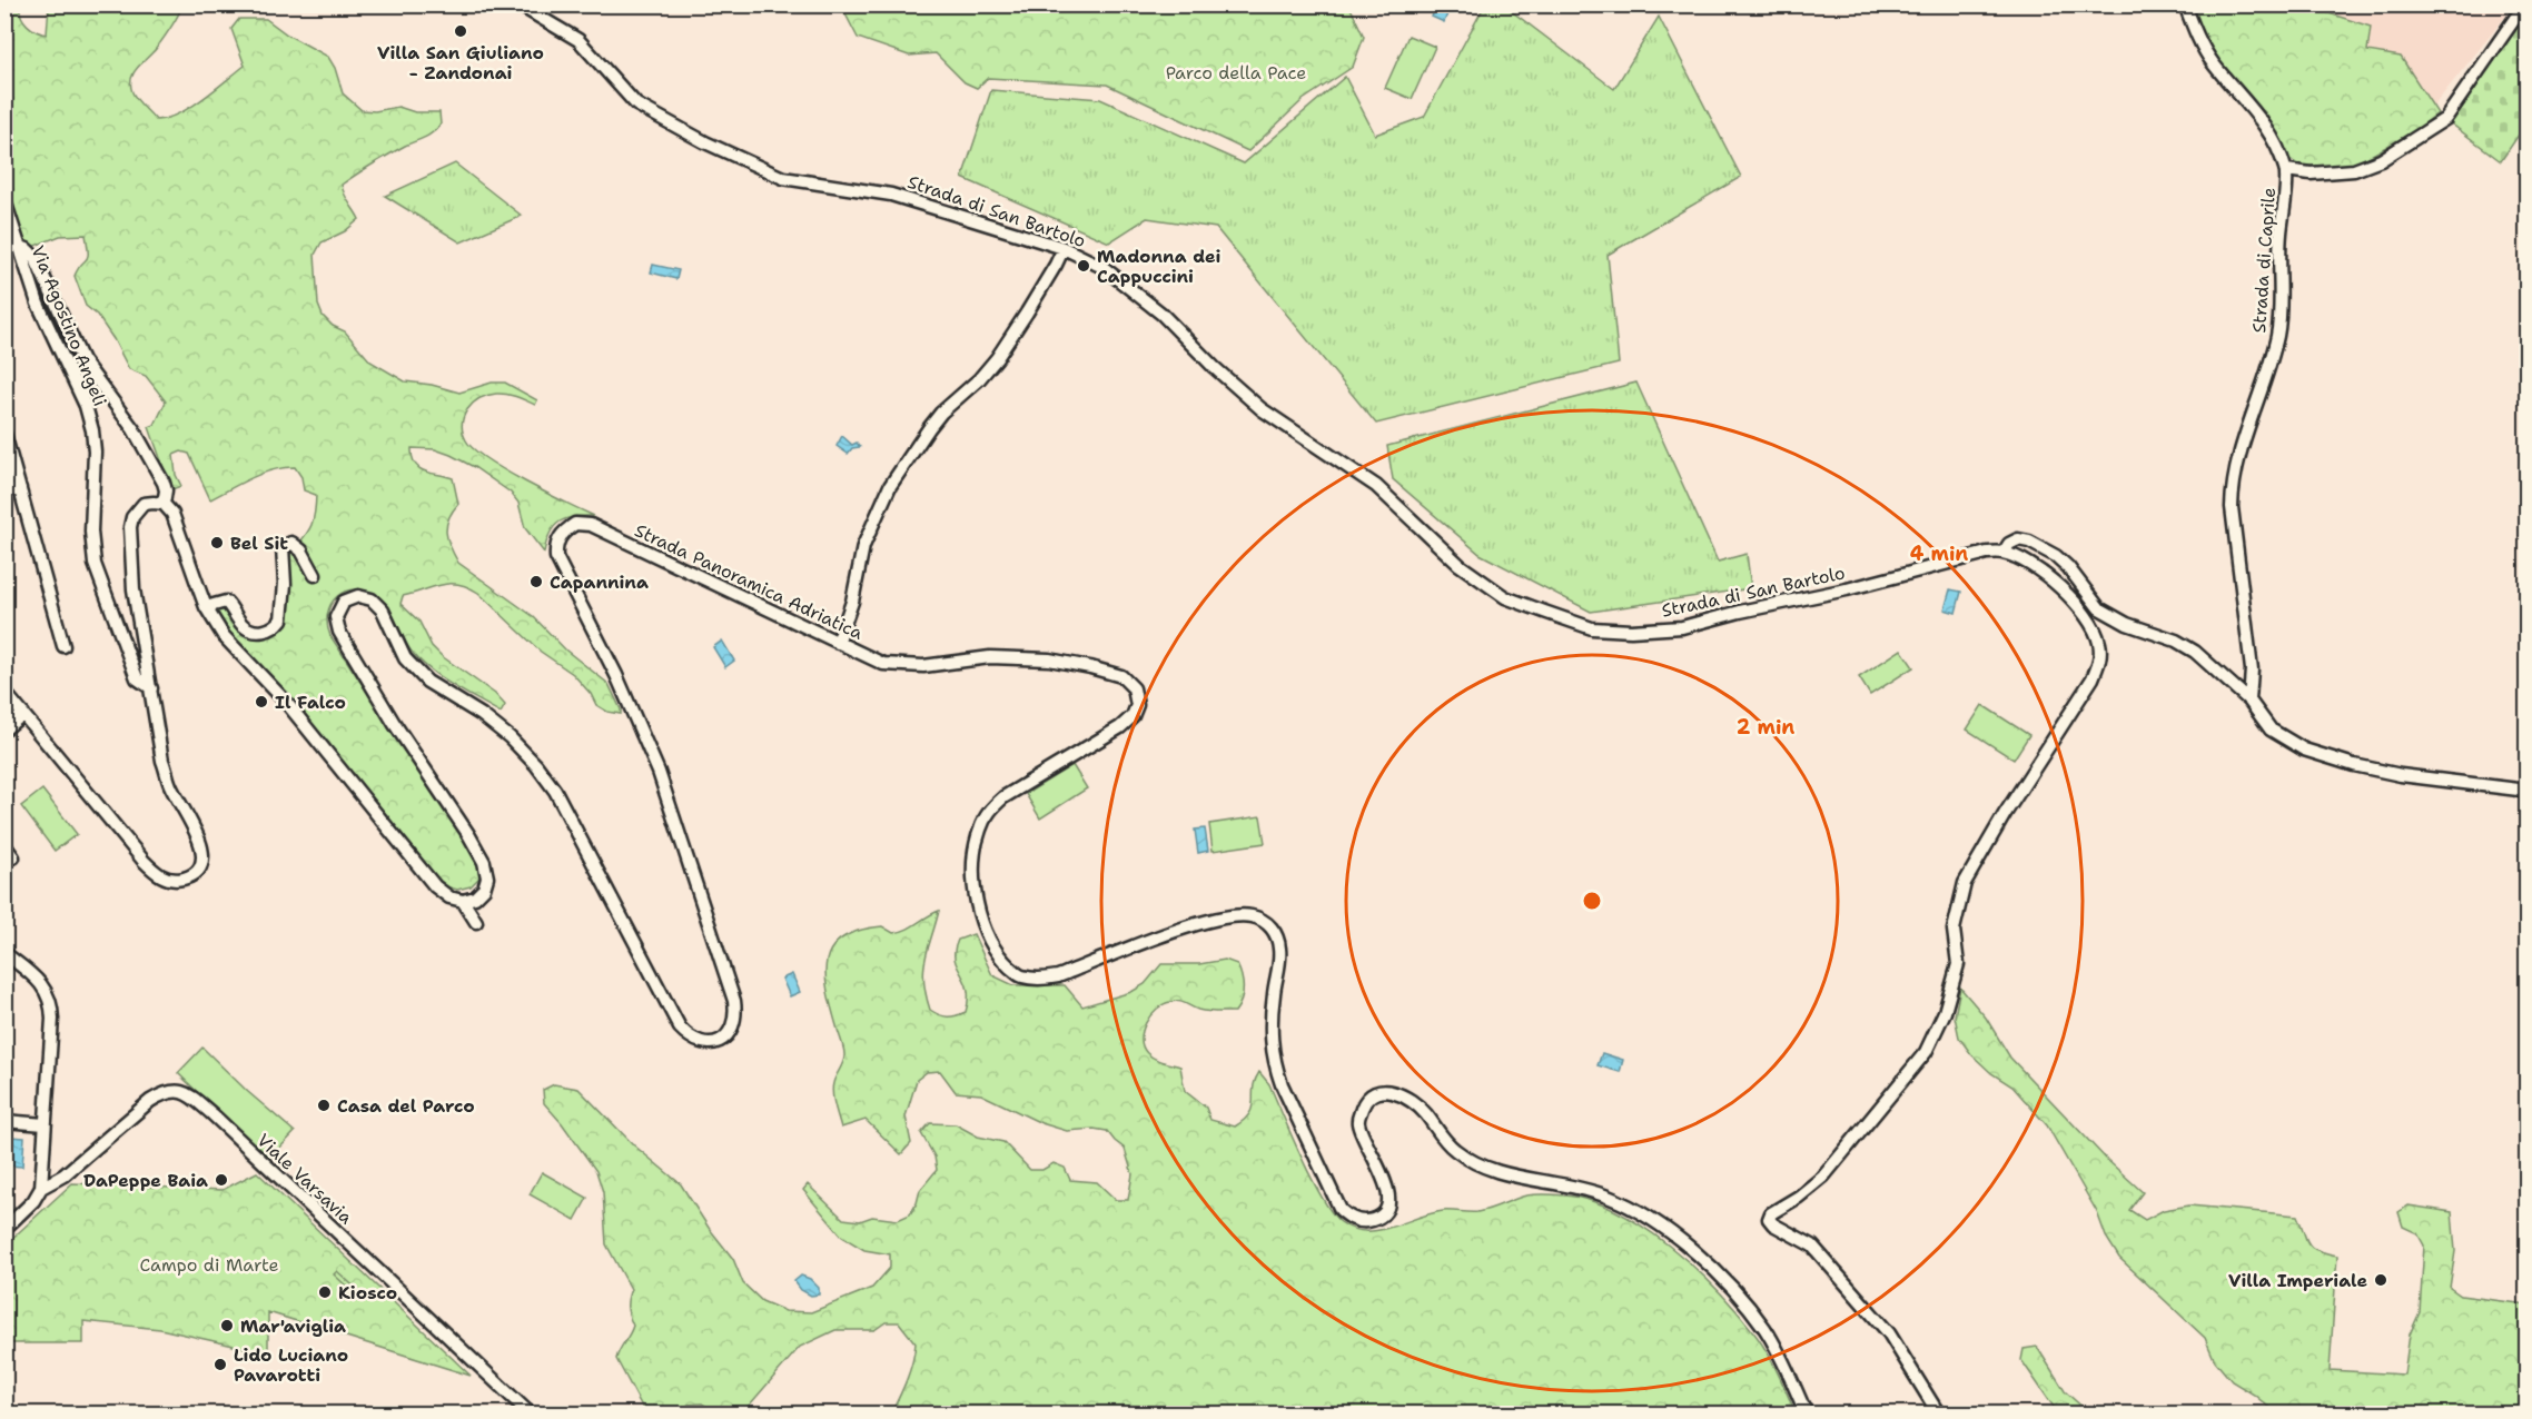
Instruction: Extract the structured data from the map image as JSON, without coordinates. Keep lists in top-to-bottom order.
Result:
{
  "streets": {
    "street": [
      "Strada di San Bartolo",
      "Strada di Caprile",
      "Via Agostino Angeli",
      "Strada Panoramica Adriatica",
      "Viale Varsavia"
    ]
  },
  "crossings": [
    ["Strada di San Bartolo", "Strada di Caprile"]
  ],
  "parks": ["Parco della Pace", "Campo di Marte"],
  "places": [
    "Villa San Giuliano - Zandonai",
    "Madonna dei Cappuccini",
    "Bel Sit",
    "Capannina",
    "Il Falco",
    "Casa del Parco",
    "DaPeppe Baia",
    "Villa Imperiale",
    "Kiosco",
    "Mar'aviglia",
    "Lido Luciano Pavarotti"
  ],
  "rings": ["4 min", "2 min"]
}
